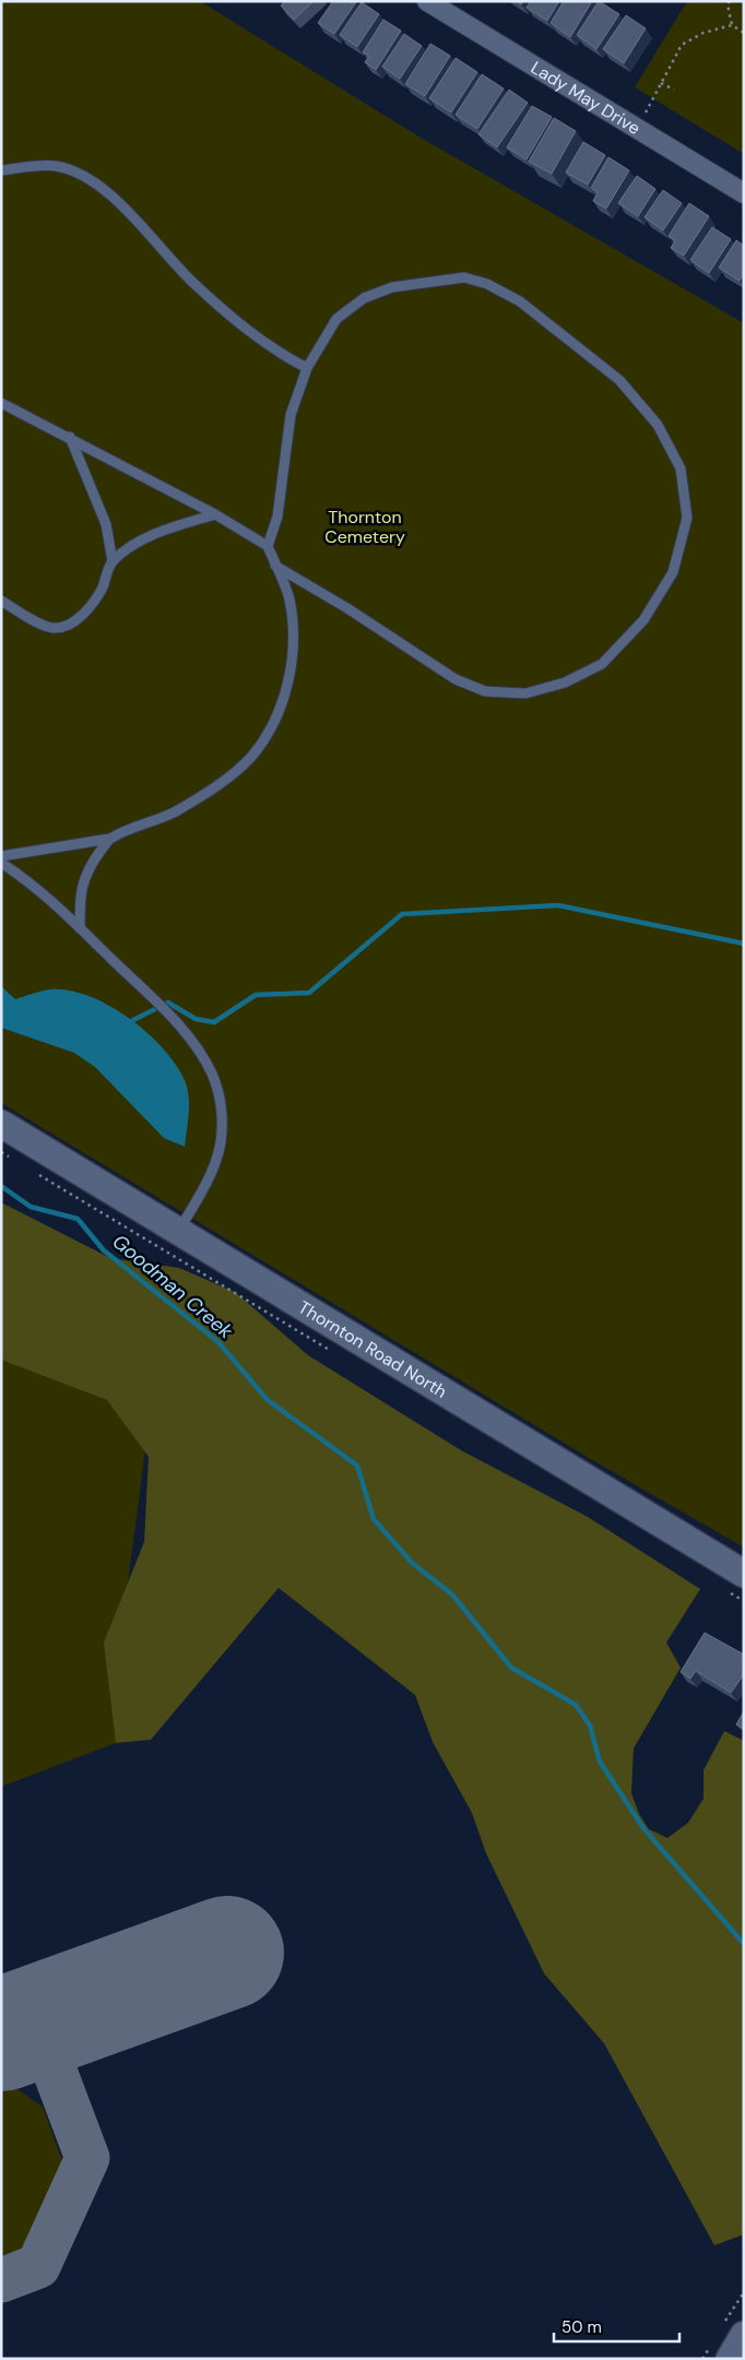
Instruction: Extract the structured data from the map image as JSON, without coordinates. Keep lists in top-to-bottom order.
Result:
{
  "streets": {
    "main road": ["Thornton Road North"],
    "street": ["Lady May Drive"]
  },
  "water": ["Goodman Creek"],
  "parks": ["Thornton Cemetery"],
  "scale_bar": "50 m"
}
